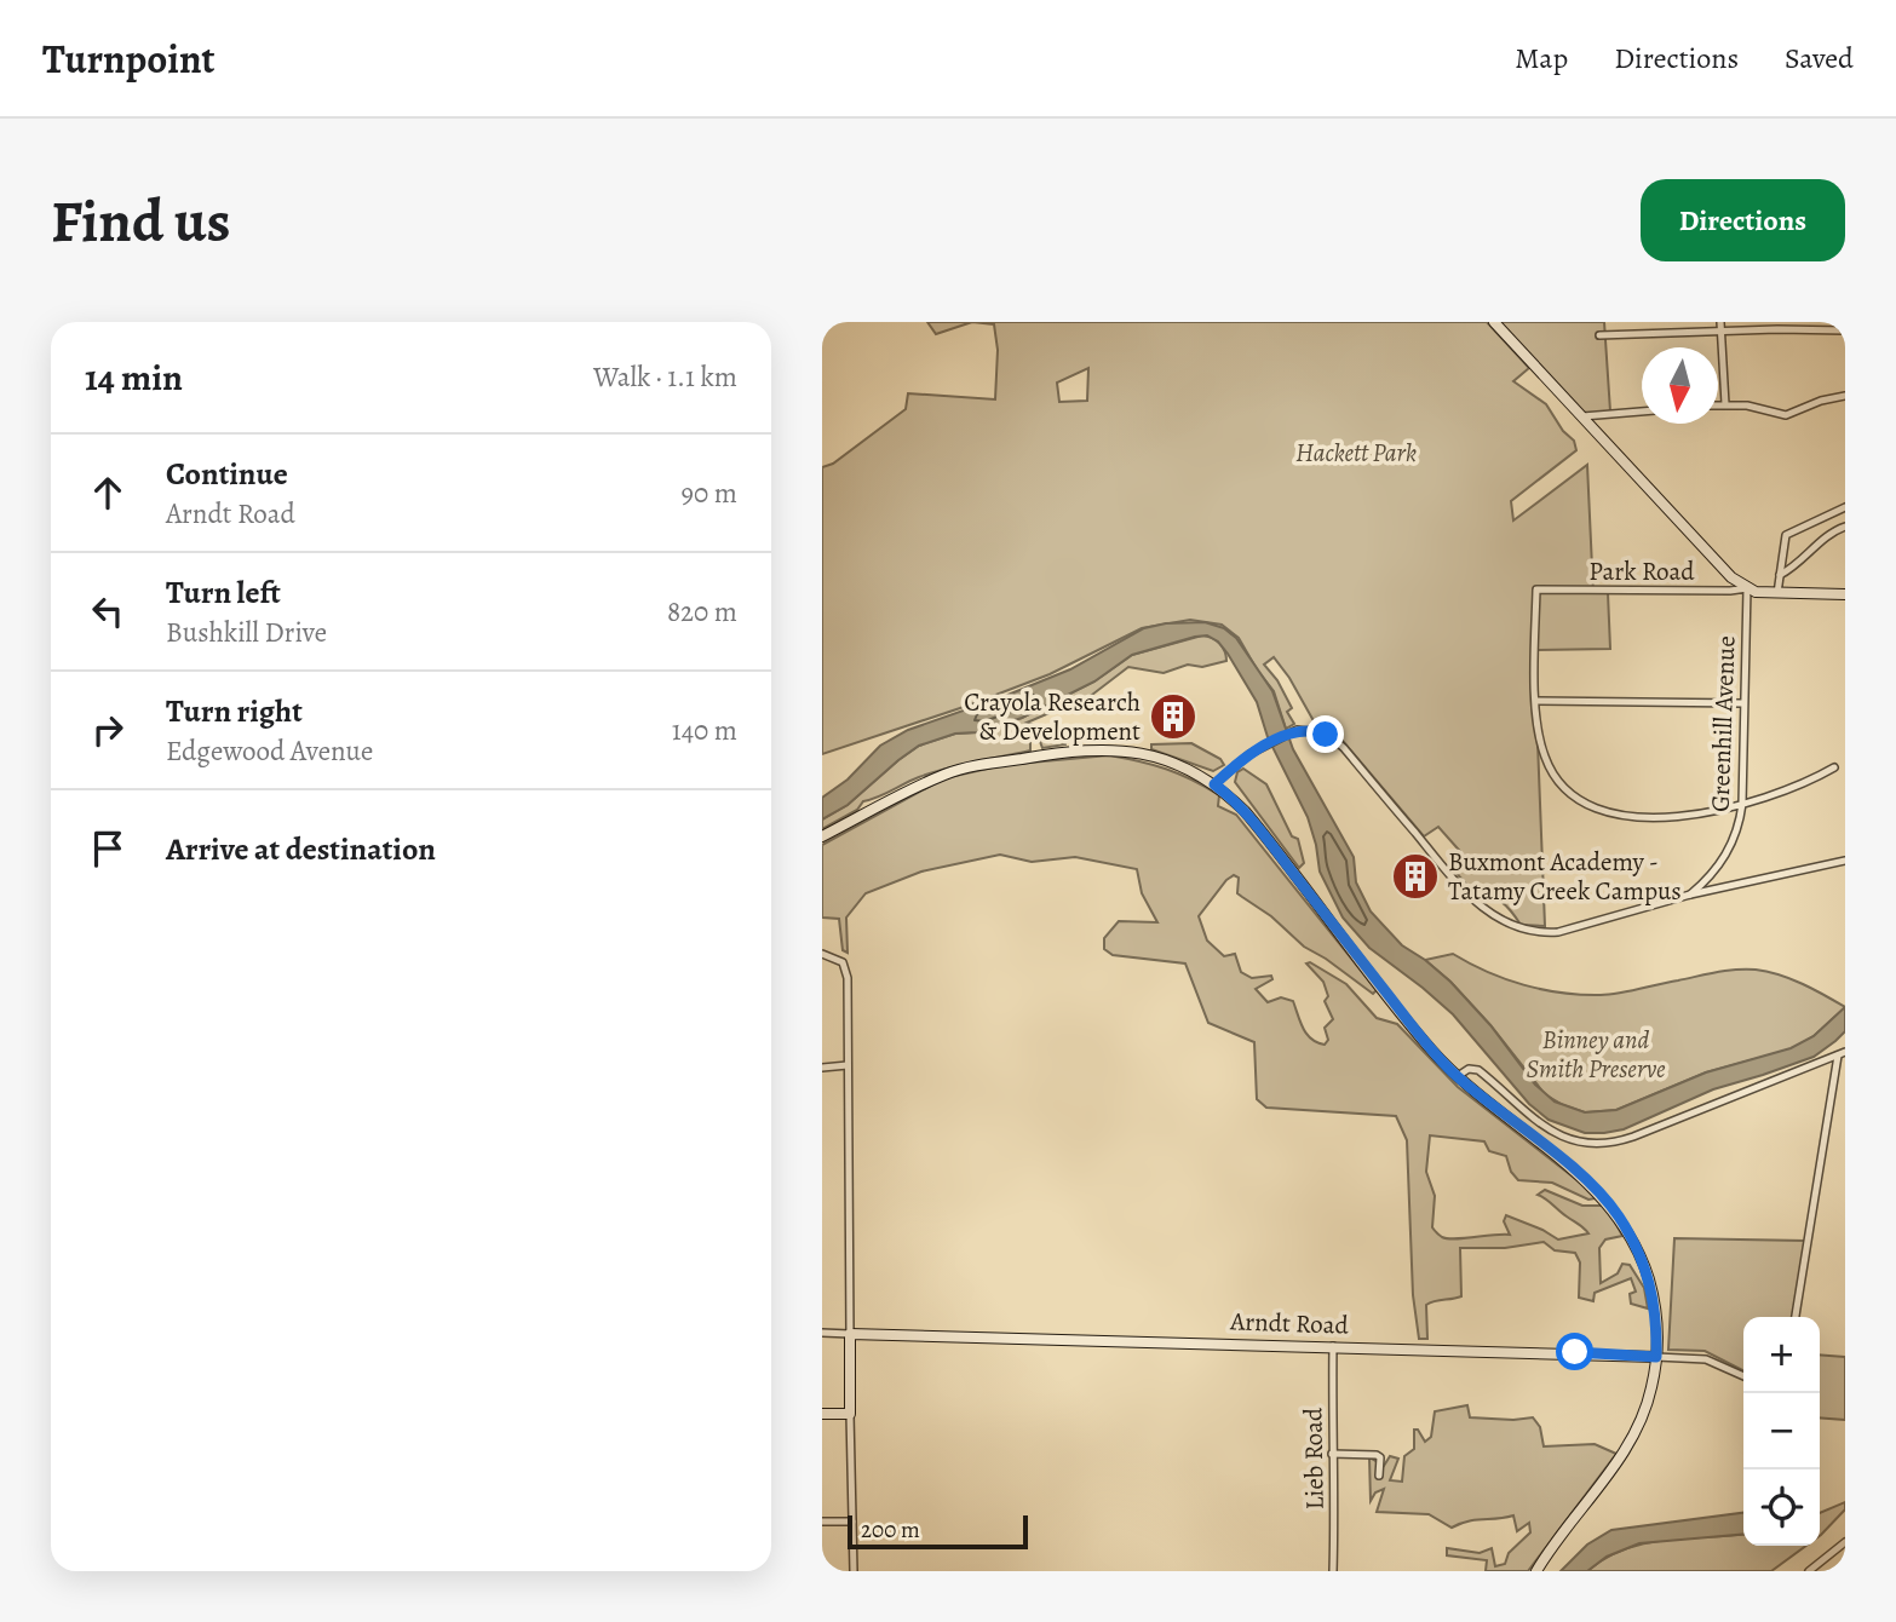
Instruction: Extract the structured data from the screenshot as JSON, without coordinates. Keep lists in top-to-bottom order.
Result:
{
  "streets": {
    "main road": ["Arndt Road"],
    "street": ["Park Road", "Greenhill Avenue", "Lieb Road"]
  },
  "crossings": [
    ["Park Road", "Greenhill Avenue"],
    ["Arndt Road", "Lieb Road"]
  ],
  "parks": ["Hackett Park", "Binney and Smith Preserve"],
  "places": {
    "building": ["Crayola Research & Development", "Buxmont Academy - Tatamy Creek Campus"]
  },
  "scale_bar": "200 m",
  "north": "bottom",
  "page": {
    "header": "Turnpoint",
    "nav": ["Map", "Directions", "Saved"],
    "buttons": "Directions",
    "title": "Find us",
    "heading": ["14 min", "Walk · 1.1 km"],
    "list": [
      ["Continue", "Arndt Road", "90 m"],
      ["Turn left", "Bushkill Drive", "820 m"],
      ["Turn right", "Edgewood Avenue", "140 m"],
      "Arrive at destination"
    ],
    "map_buttons": ["+", "−"],
    "scale": "200 m"
  }
}
